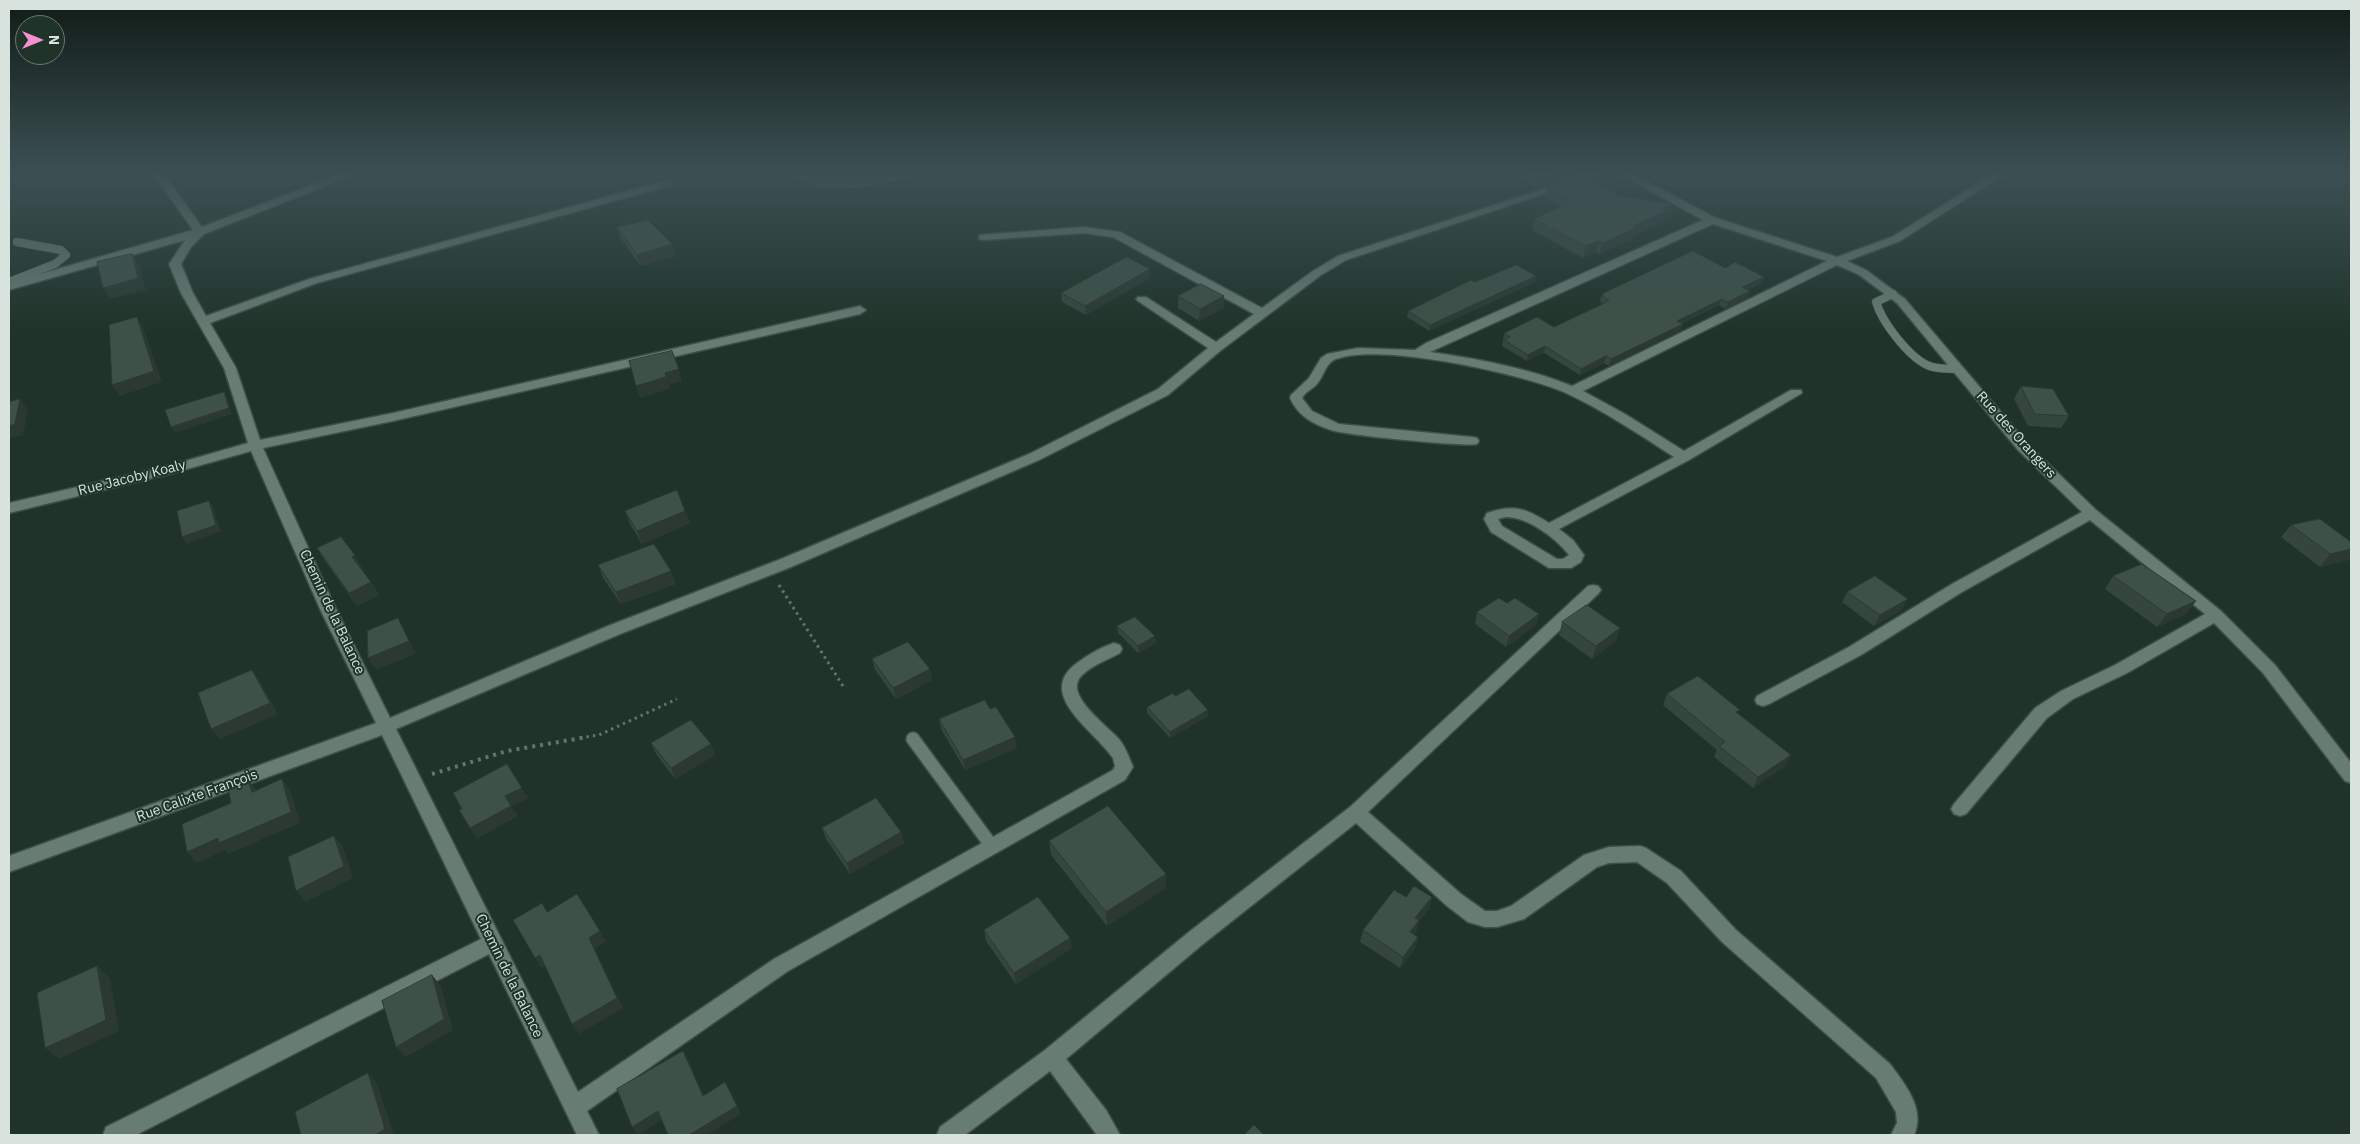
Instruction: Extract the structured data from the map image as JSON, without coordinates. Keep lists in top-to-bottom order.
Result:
{
  "streets": {
    "street": [
      "Rue des Orangers",
      "Rue Jacoby Koaly",
      "Chemin de la Balance",
      "Rue Calixte François"
    ]
  },
  "crossings": [
    ["Rue Jacoby Koaly", "Chemin de la Balance"],
    ["Chemin de la Balance", "Rue Calixte François"]
  ],
  "north": "right"
}
